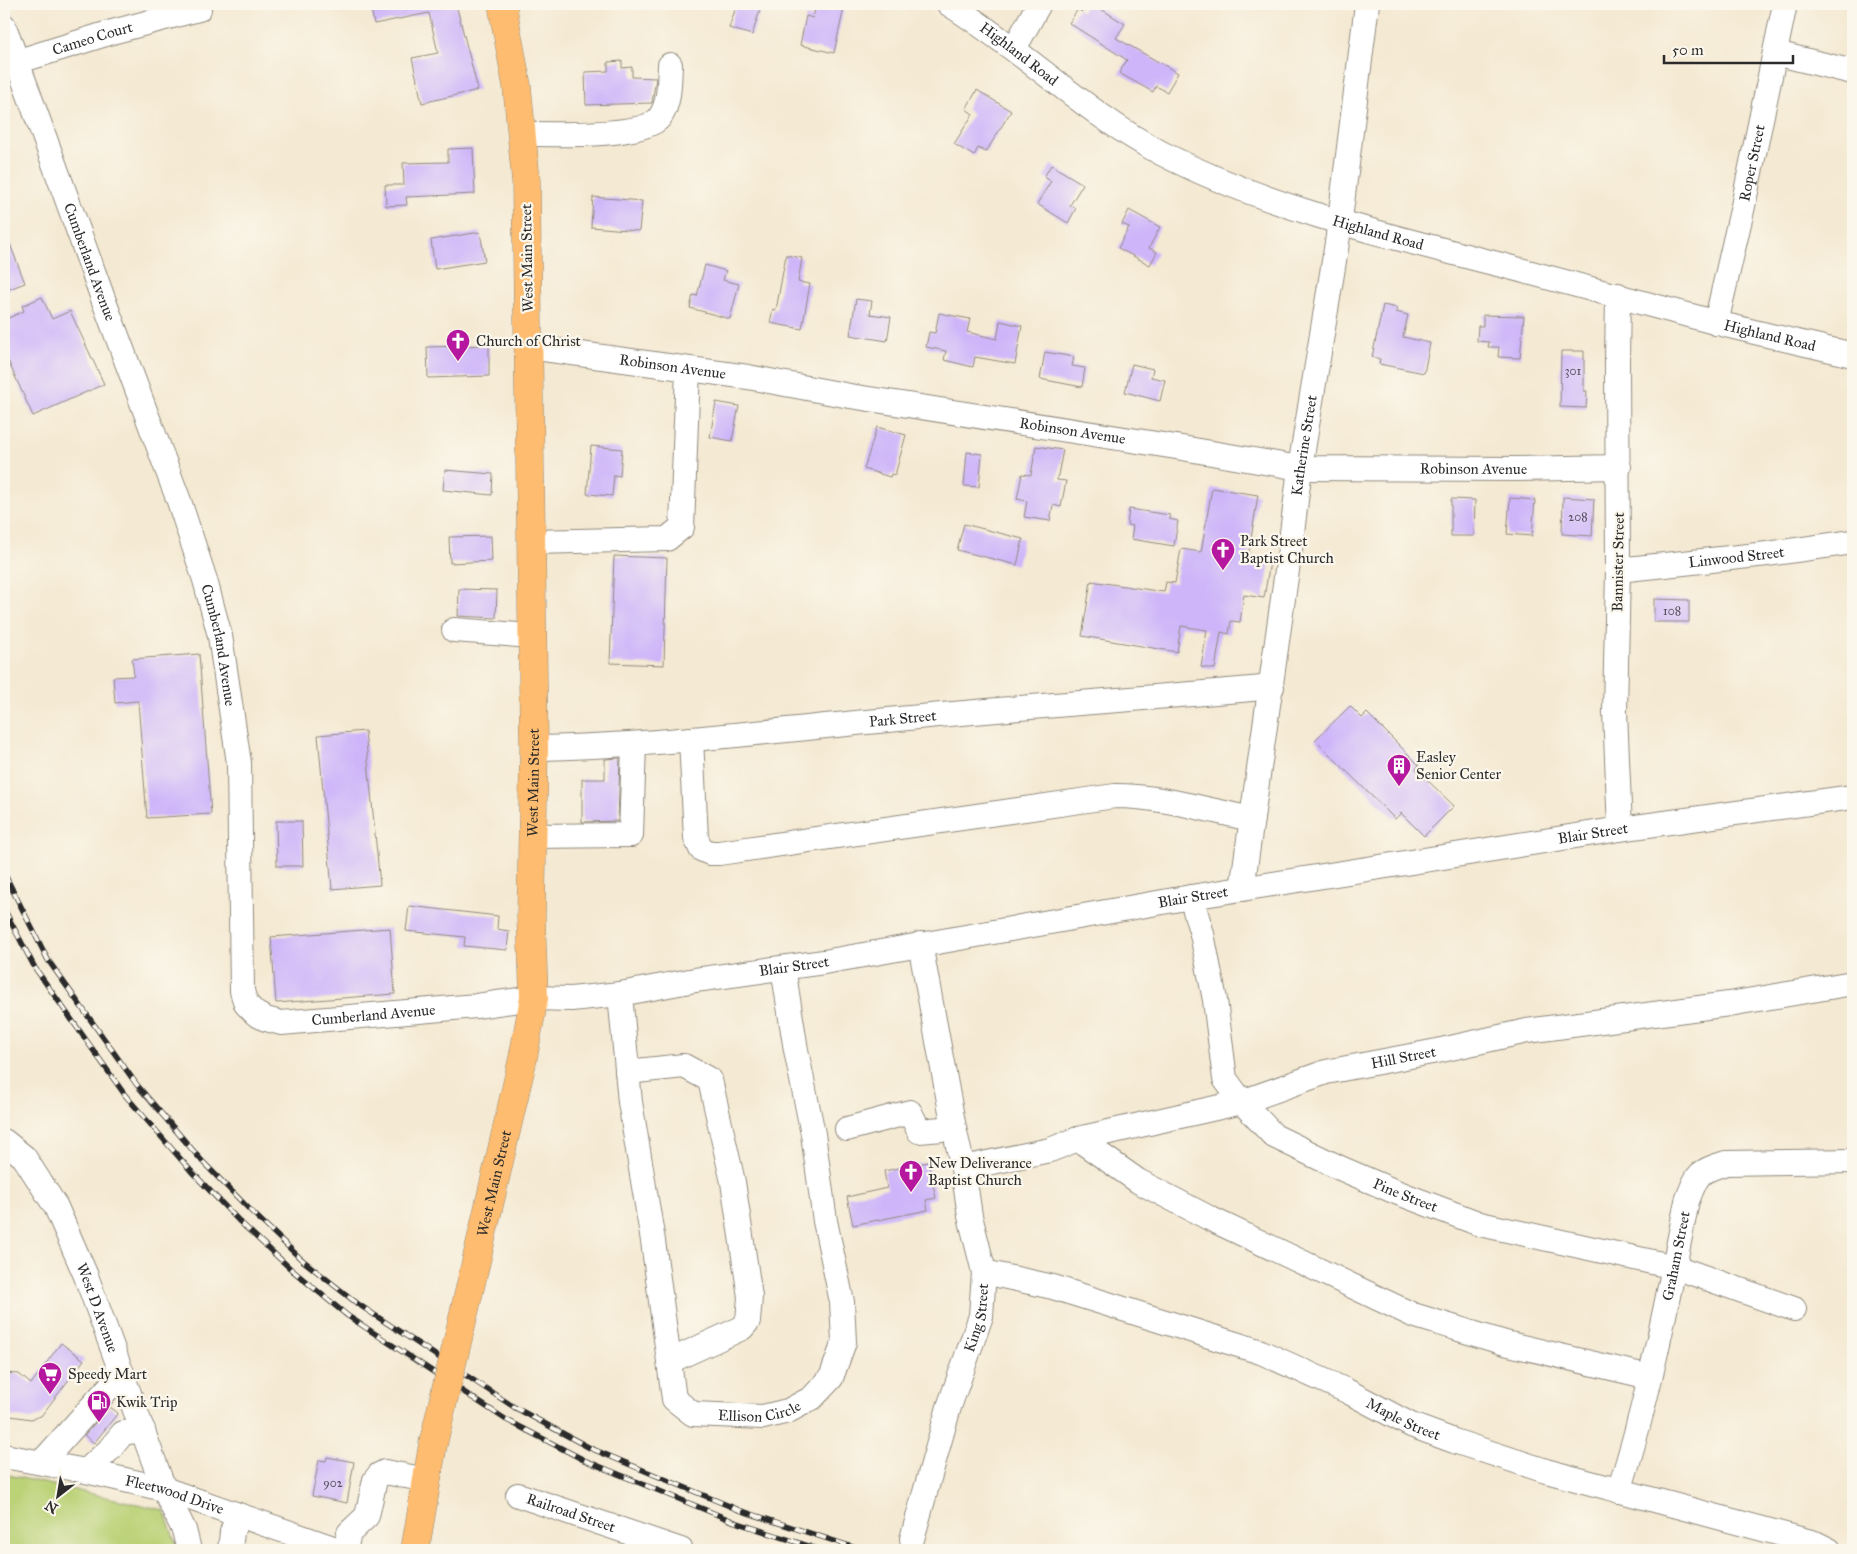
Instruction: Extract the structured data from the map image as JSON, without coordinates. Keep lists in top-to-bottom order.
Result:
{
  "streets": {
    "main road": ["West Main Street"],
    "street": [
      "Cameo Court",
      "Highland Road",
      "Roper Street",
      "Cumberland Avenue",
      "Robinson Avenue",
      "Katherine Street",
      "Linwood Street",
      "Bannister Street",
      "Park Street",
      "Blair Street",
      "Hill Street",
      "Pine Street",
      "Graham Street",
      "West D Avenue",
      "King Street",
      "Ellison Circle",
      "Maple Street",
      "Fleetwood Drive",
      "Railroad Street"
    ]
  },
  "crossings": [
    ["Cameo Court", "Cumberland Avenue"],
    ["Highland Road", "Roper Street"],
    ["Highland Road", "Katherine Street"],
    ["Highland Road", "Bannister Street"],
    ["West Main Street", "Cumberland Avenue"],
    ["West Main Street", "Robinson Avenue"],
    ["West Main Street", "Park Street"],
    ["West Main Street", "Blair Street"],
    ["Cumberland Avenue", "Blair Street"],
    ["Robinson Avenue", "Katherine Street"],
    ["Robinson Avenue", "Bannister Street"],
    ["Katherine Street", "Park Street"],
    ["Katherine Street", "Blair Street"],
    ["Linwood Street", "Bannister Street"],
    ["Bannister Street", "Blair Street"],
    ["Blair Street", "Pine Street"],
    ["Blair Street", "King Street"],
    ["Blair Street", "Ellison Circle"],
    ["Hill Street", "Pine Street"],
    ["Hill Street", "King Street"],
    ["Pine Street", "Graham Street"],
    ["Graham Street", "Maple Street"],
    ["West D Avenue", "Fleetwood Drive"],
    ["King Street", "Maple Street"]
  ],
  "places": {
    "church": ["Church of Christ", "Park Street Baptist Church", "New Deliverance Baptist Church"],
    "building": ["Easley Senior Center"],
    "supermarket": ["Speedy Mart"],
    "fuel station": ["Kwik Trip"]
  },
  "house_numbers": [
    "301",
    "208",
    "108",
    "902"
  ],
  "scale_bar": "50 m",
  "north": "bottom left"
}
